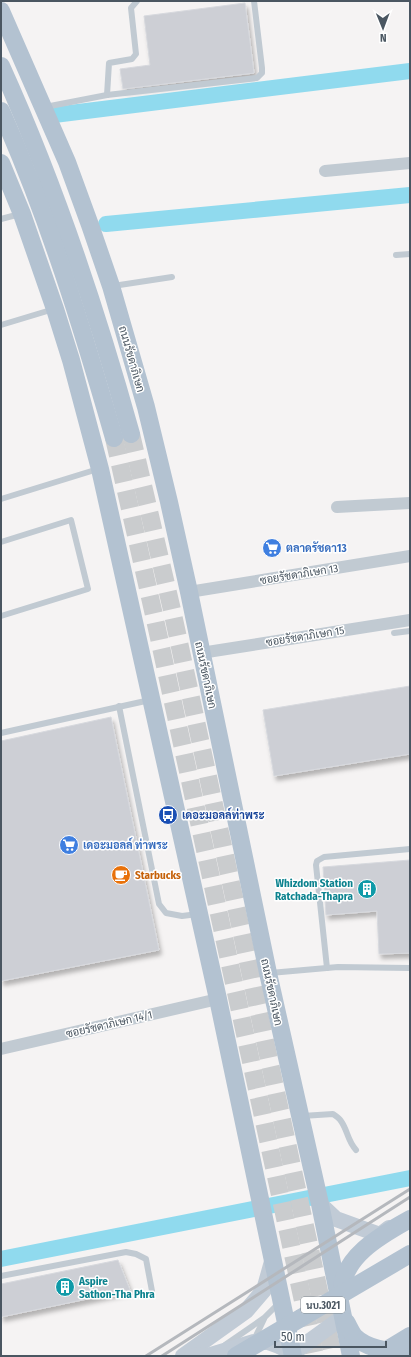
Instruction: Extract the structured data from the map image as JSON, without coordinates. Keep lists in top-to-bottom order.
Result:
{
  "streets": {
    "main road": ["ถนนรัชดาภิเษก", "นบ.3021"],
    "street": ["ซอยรัชดาภิเษก 13", "ซอยรัชดาภิเษก 15", "ซอยรัชดาภิเษก 14/1"]
  },
  "crossings": [
    ["ถนนรัชดาภิเษก", "ซอยรัชดาภิเษก 13"],
    ["ถนนรัชดาภิเษก", "ซอยรัชดาภิเษก 15"]
  ],
  "places": {
    "supermarket": ["ตลาดรัชดา13", "เดอะมอลล์ ท่าพระ"],
    "bus stop": ["เดอะมอลล์ท่าพระ"],
    "cafe": ["Starbucks"],
    "building": ["Whizdom Station Ratchada-Thapra", "Aspire Sathon-Tha Phra"]
  },
  "scale_bar": "50 m",
  "north": "bottom"
}
